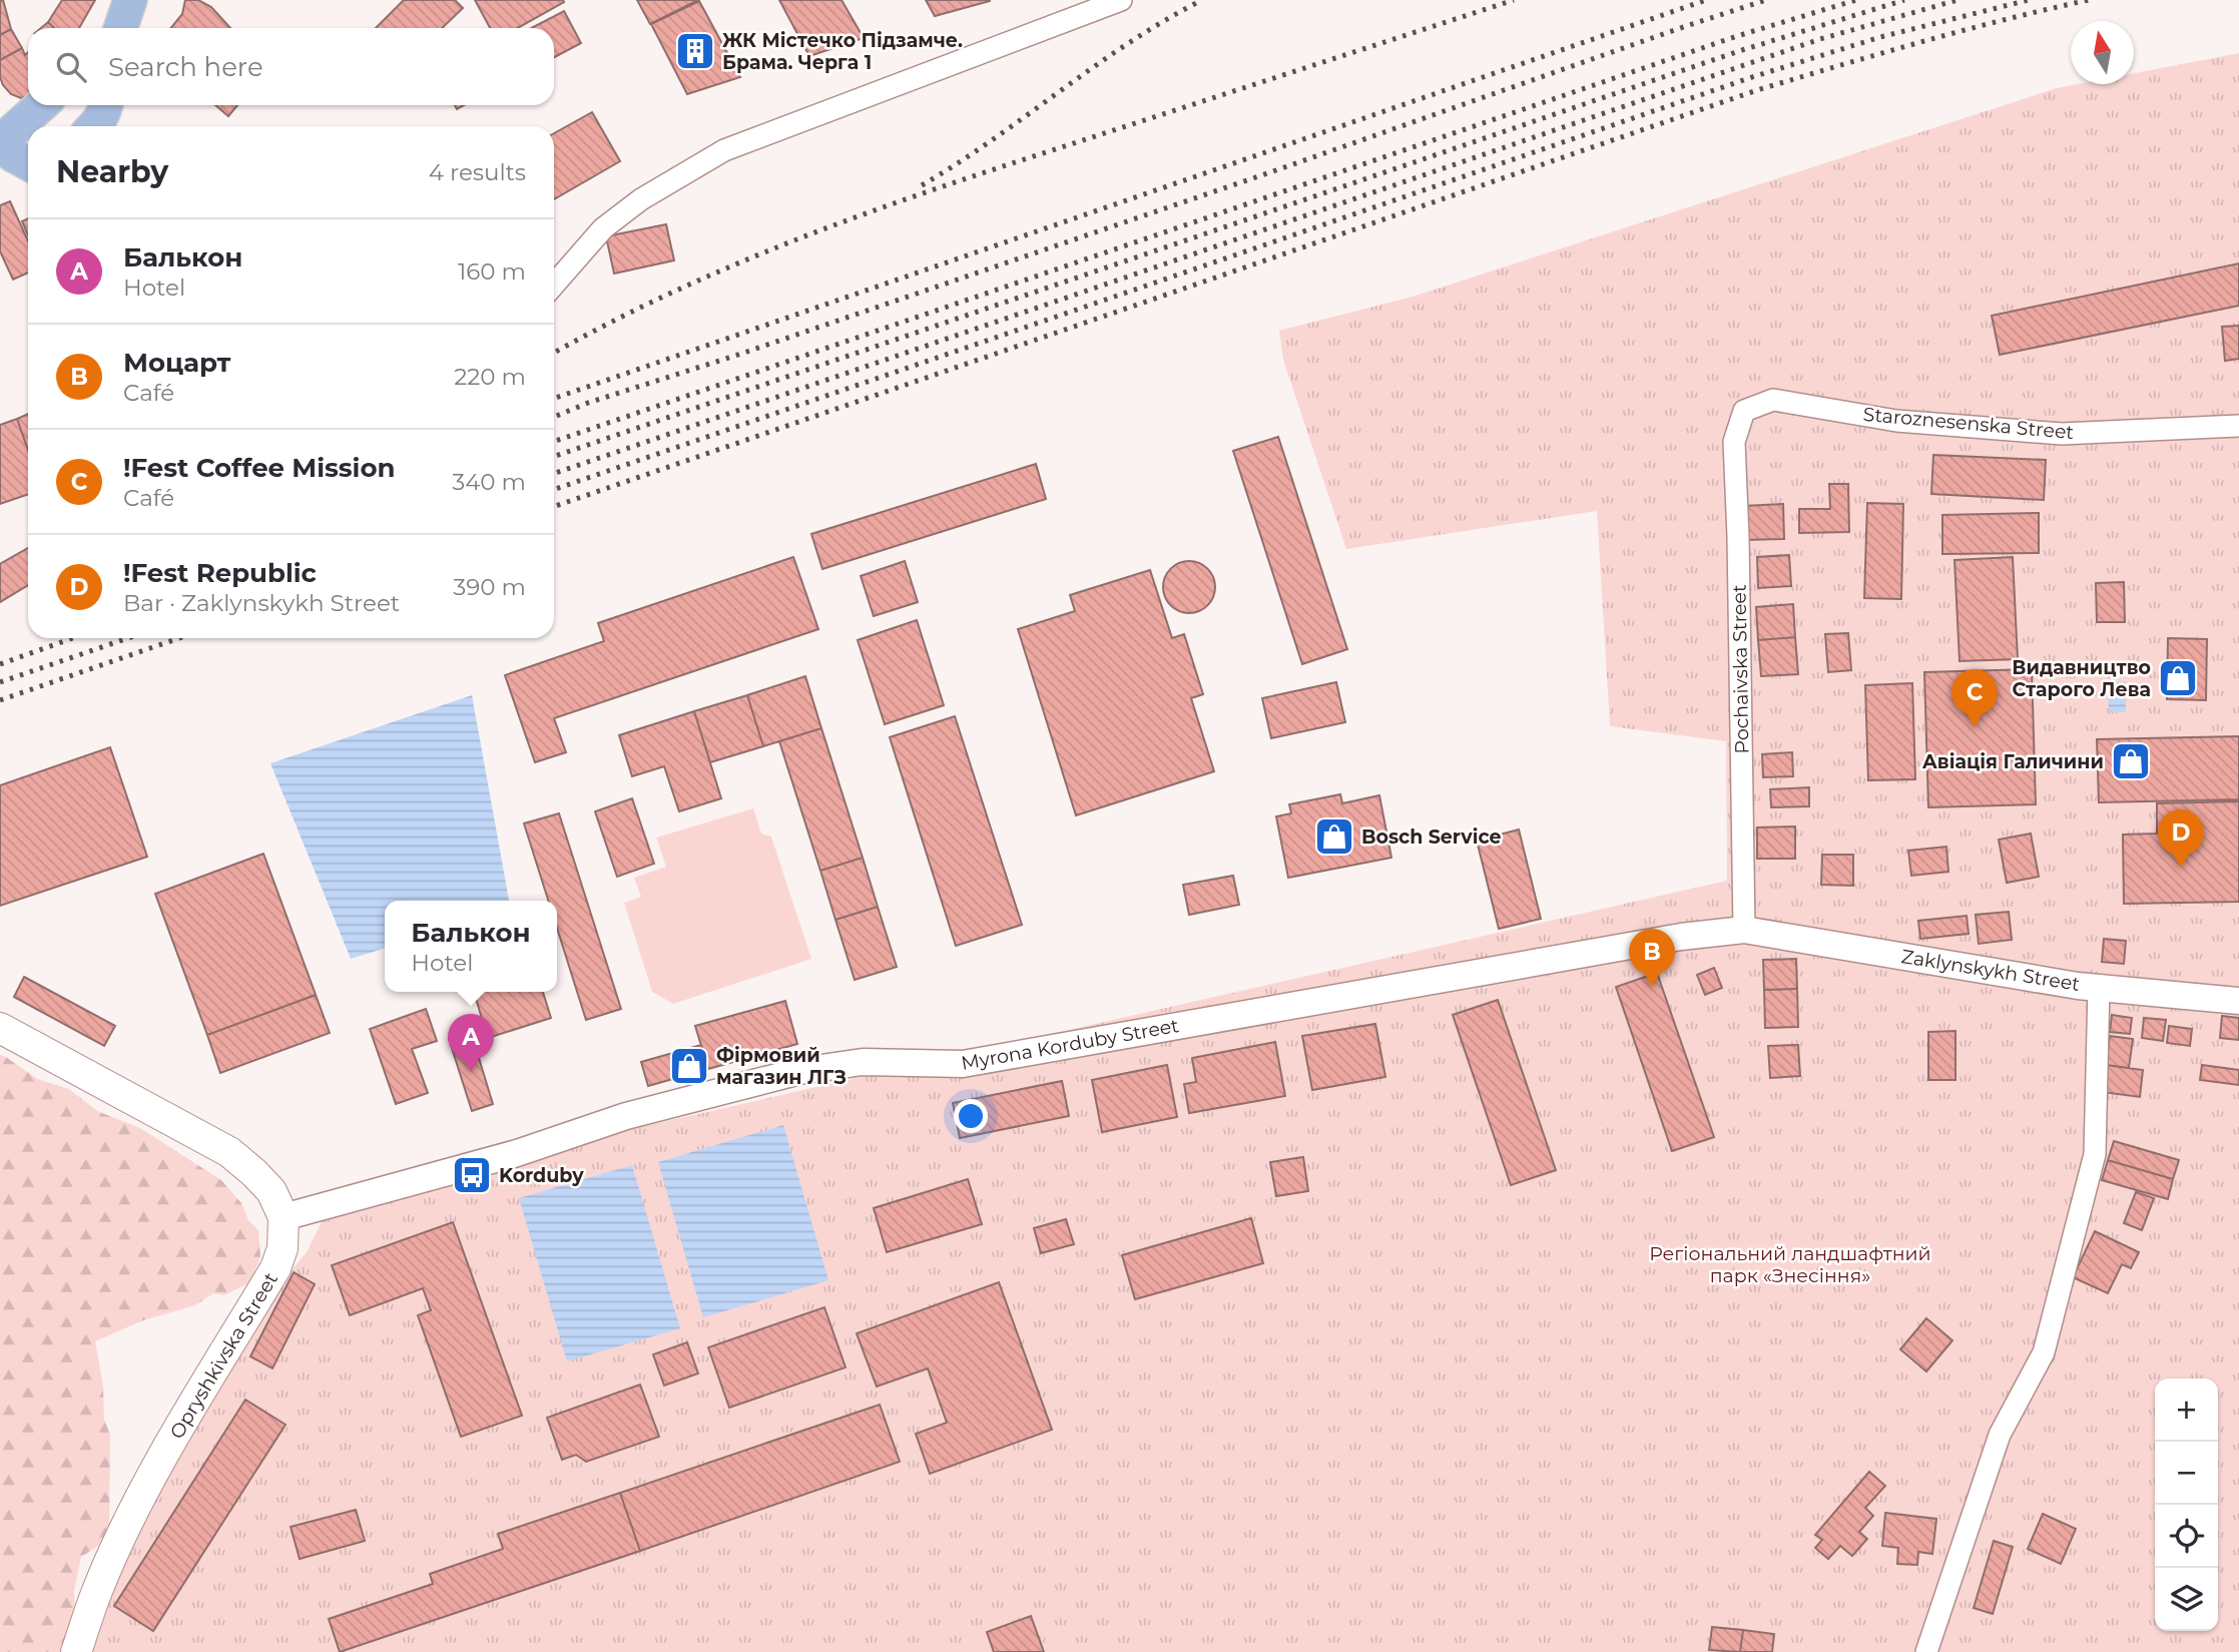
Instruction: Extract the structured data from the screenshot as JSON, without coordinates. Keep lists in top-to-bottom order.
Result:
{
  "streets": {
    "main road": ["Opryshkivska Street"],
    "street": [
      "Staroznesenska Street",
      "Pochaivska Street",
      "Zaklynskykh Street",
      "Myrona Korduby Street"
    ]
  },
  "crossings": [
    ["Staroznesenska Street", "Pochaivska Street"],
    ["Pochaivska Street", "Zaklynskykh Street"],
    ["Pochaivska Street", "Myrona Korduby Street"],
    ["Zaklynskykh Street", "Myrona Korduby Street"],
    ["Myrona Korduby Street", "Opryshkivska Street"]
  ],
  "parks": ["Регіональний ландшафтний парк «Знесіння»"],
  "places": {
    "building": ["ЖК Містечко Підзамче. Брама. Черга 1"],
    "shop": [
      "Видавництво Старого Лева",
      "Авіація Галичини",
      "Bosch Service",
      "Фірмовий магазин ЛГЗ"
    ],
    "bus stop": ["Korduby"]
  },
  "north": "top",
  "page": {
    "search": "Search here",
    "heading": ["Nearby", "4 results"],
    "list": [
      {
        "mark": "A",
        "name": "Балькон",
        "note": "Hotel",
        "value": "160 m"
      },
      {
        "mark": "B",
        "name": "Моцарт",
        "note": "Café",
        "value": "220 m"
      },
      {
        "mark": "C",
        "name": "!Fest Coffee Mission",
        "note": "Café",
        "value": "340 m"
      },
      {
        "mark": "D",
        "name": "!Fest Republic",
        "note": "Bar · Zaklynskykh Street",
        "value": "390 m"
      }
    ],
    "pins": [
      "C",
      "D",
      "B",
      "A"
    ],
    "popup": ["Балькон", "Hotel"],
    "map_buttons": ["+", "−"]
  }
}
